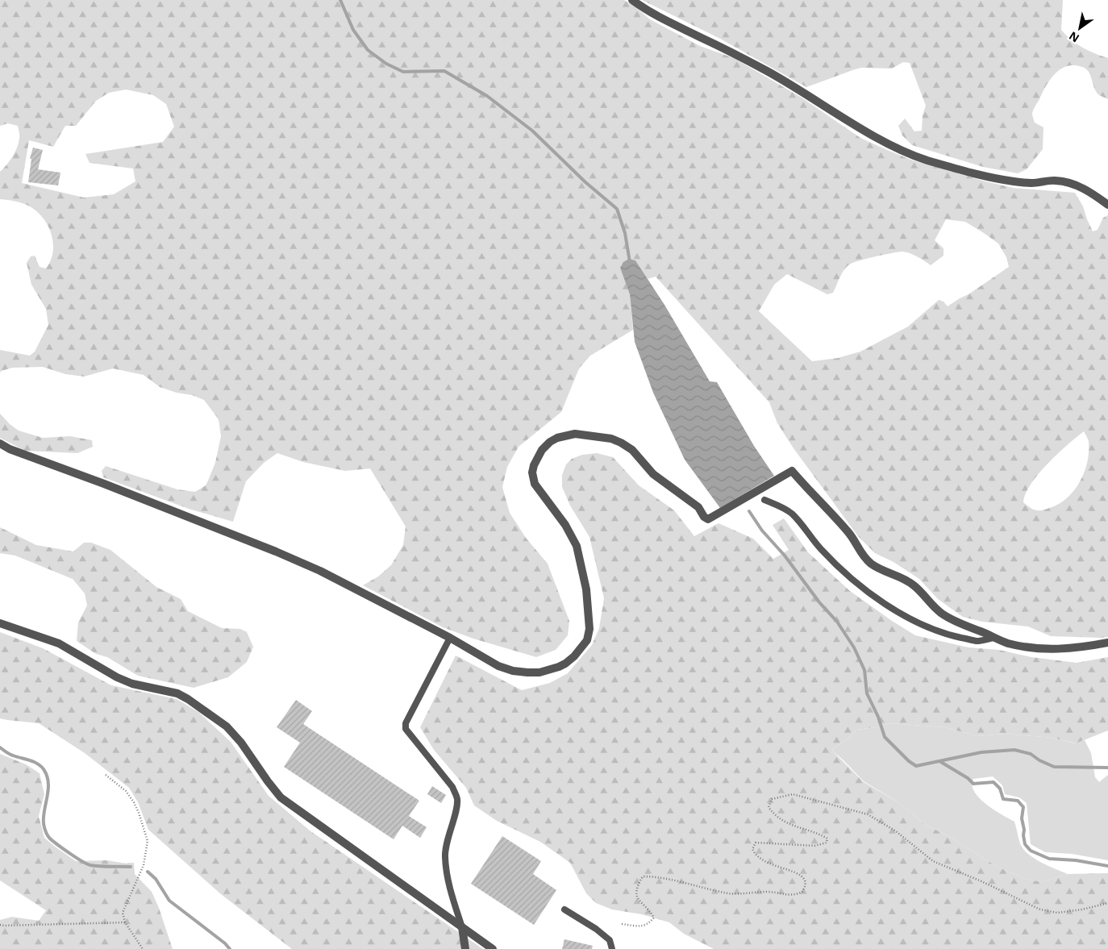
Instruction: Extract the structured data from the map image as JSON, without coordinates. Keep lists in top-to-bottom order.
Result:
{
  "north": "bottom left"
}
